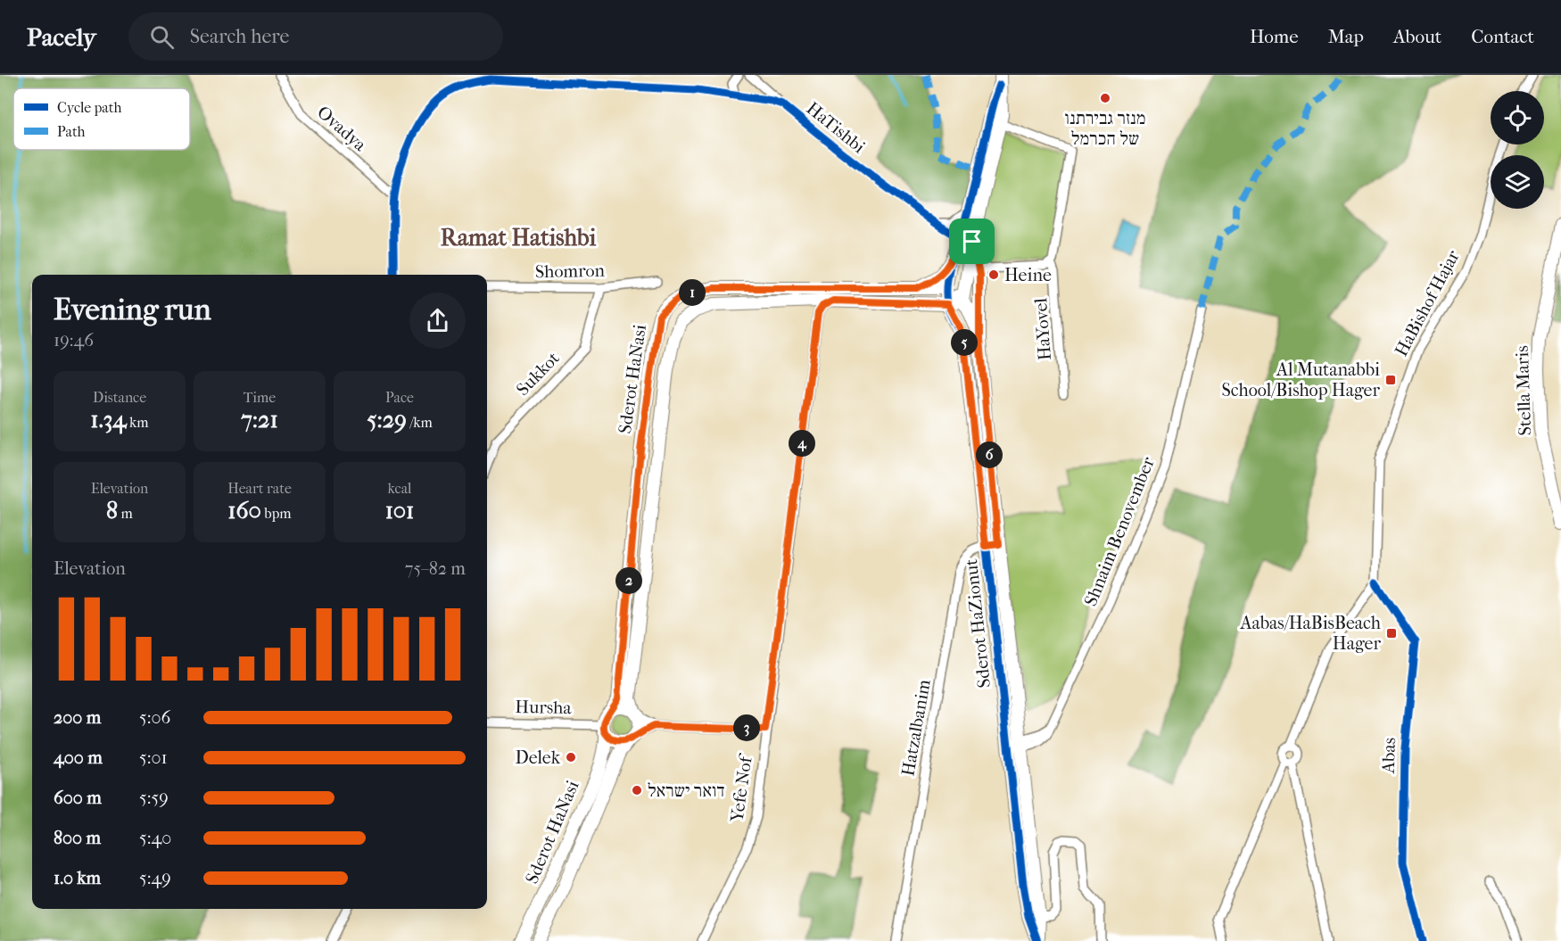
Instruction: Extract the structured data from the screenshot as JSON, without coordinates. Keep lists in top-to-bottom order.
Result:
{
  "streets": {
    "street": [
      "HaTishbi",
      "Ovadya",
      "Shomron",
      "HaBishof Hajar",
      "HaYovel",
      "Sukkot",
      "Sderot HaNasi",
      "Stella Maris",
      "Shnaim Benovember",
      "Sderot HaZionut",
      "Hursha",
      "Hatzalbanim",
      "Abas",
      "Yefe Nof"
    ]
  },
  "crossings": [
    ["HaTishbi", "Ovadya"],
    ["Shomron", "Sukkot"],
    ["HaBishof Hajar", "Abas"],
    ["Sderot HaNasi", "Sderot HaZionut"],
    ["Sderot HaNasi", "Hursha"],
    ["Shnaim Benovember", "Sderot HaZionut"],
    ["Sderot HaZionut", "Hatzalbanim"]
  ],
  "districts": ["Ramat Hatishbi"],
  "places": {
    "other": [
      "מנזר גבירתנו של הכרמל",
      "Heine",
      "Delek",
      "דואר ישראל"
    ],
    "transit": ["Al Mutanabbi School/Bishop Hager", "Aabas/HaBisBeach Hager"]
  },
  "legend": ["Cycle path", "Path"],
  "page": {
    "header": "Pacely",
    "search": "Search here",
    "nav": [
      "Home",
      "Map",
      "About",
      "Contact"
    ],
    "heading": ["Evening run", "19:46"],
    "pins": [
      "1",
      "5",
      "4",
      "6",
      "2",
      "3"
    ],
    "stats": [
      ["Distance", "1.34 km"],
      ["Time", "7:21"],
      ["Pace", "5:29 /km"],
      ["Elevation", "8 m"],
      ["Heart rate", "160 bpm"],
      ["kcal", "101"]
    ],
    "chart": ["Elevation", "75–82 m"],
    "list": [
      {
        "name": "200 m",
        "note": "5:06"
      },
      {
        "name": "400 m",
        "note": "5:01"
      },
      {
        "name": "600 m",
        "note": "5:59"
      },
      {
        "name": "800 m",
        "note": "5:40"
      },
      {
        "name": "1.0 km",
        "note": "5:49"
      }
    ]
  }
}
